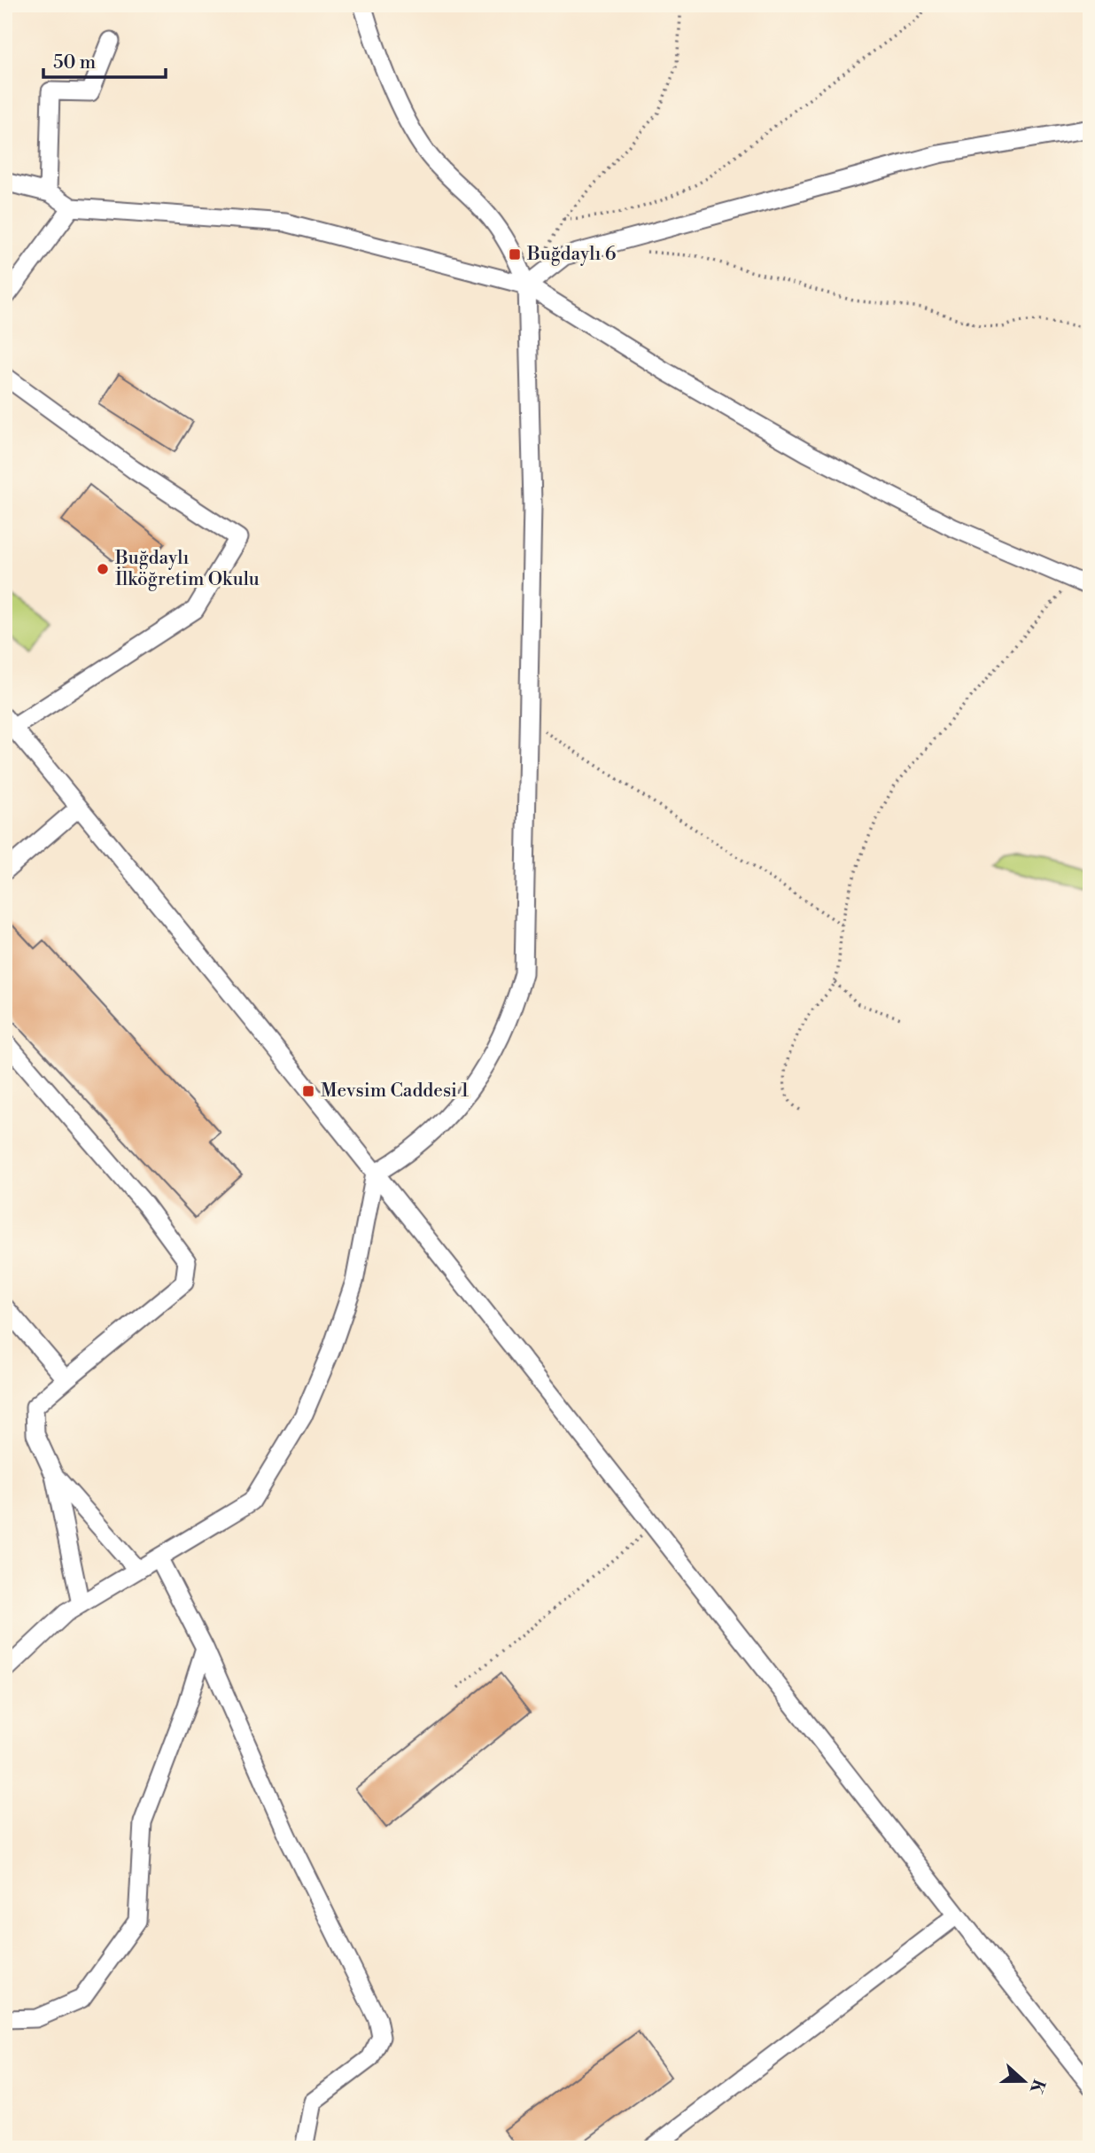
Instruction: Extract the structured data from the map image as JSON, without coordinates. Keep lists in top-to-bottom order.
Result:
{
  "places": {
    "transit": ["Buğdaylı 6", "Mevsim Caddesi 1"],
    "other": ["Buğdaylı İlköğretim Okulu"]
  },
  "scale_bar": "50 m",
  "north": "right"
}
